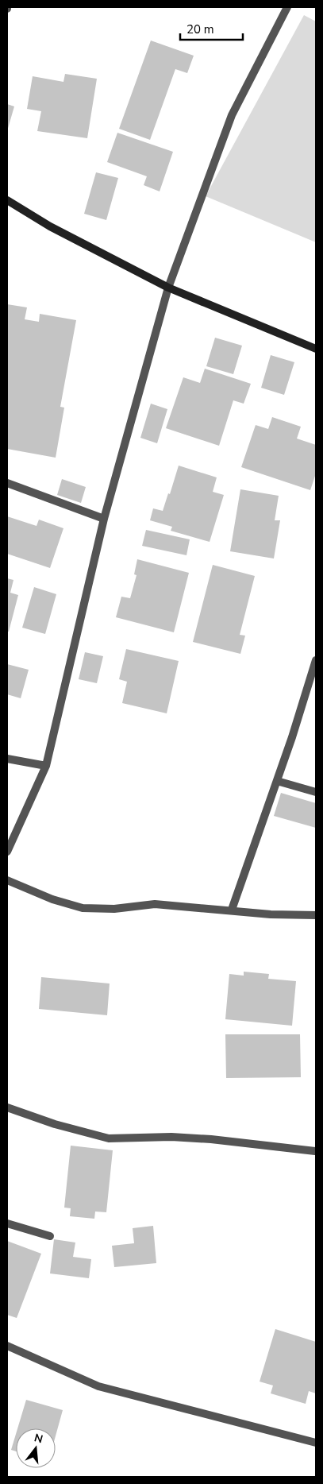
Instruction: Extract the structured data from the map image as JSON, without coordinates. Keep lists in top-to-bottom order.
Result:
{
  "scale_bar": "20 m",
  "north": "top"
}
